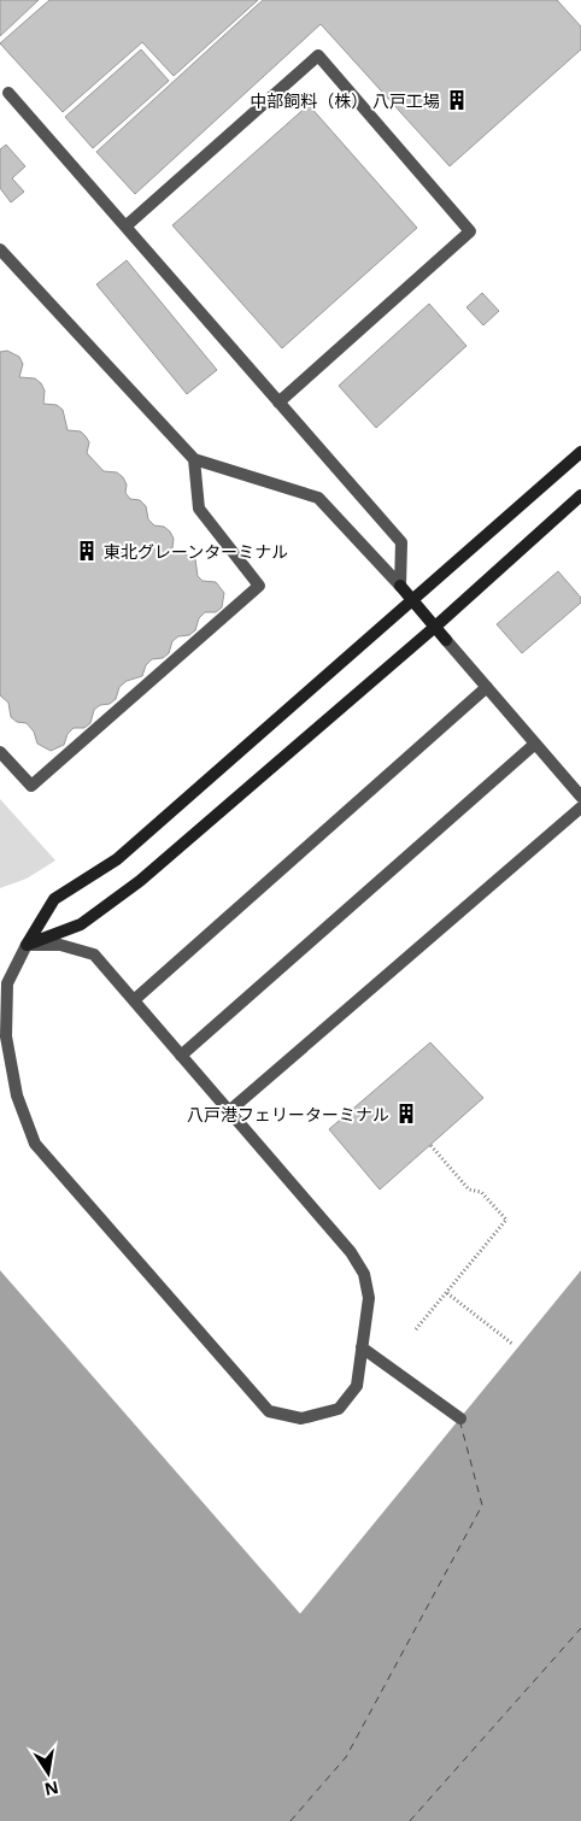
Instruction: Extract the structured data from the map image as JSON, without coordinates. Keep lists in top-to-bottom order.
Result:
{
  "places": {
    "building": ["中部飼料（株） 八戸工場", "東北グレーンターミナル", "八戸港フェリーターミナル"]
  },
  "north": "bottom"
}
